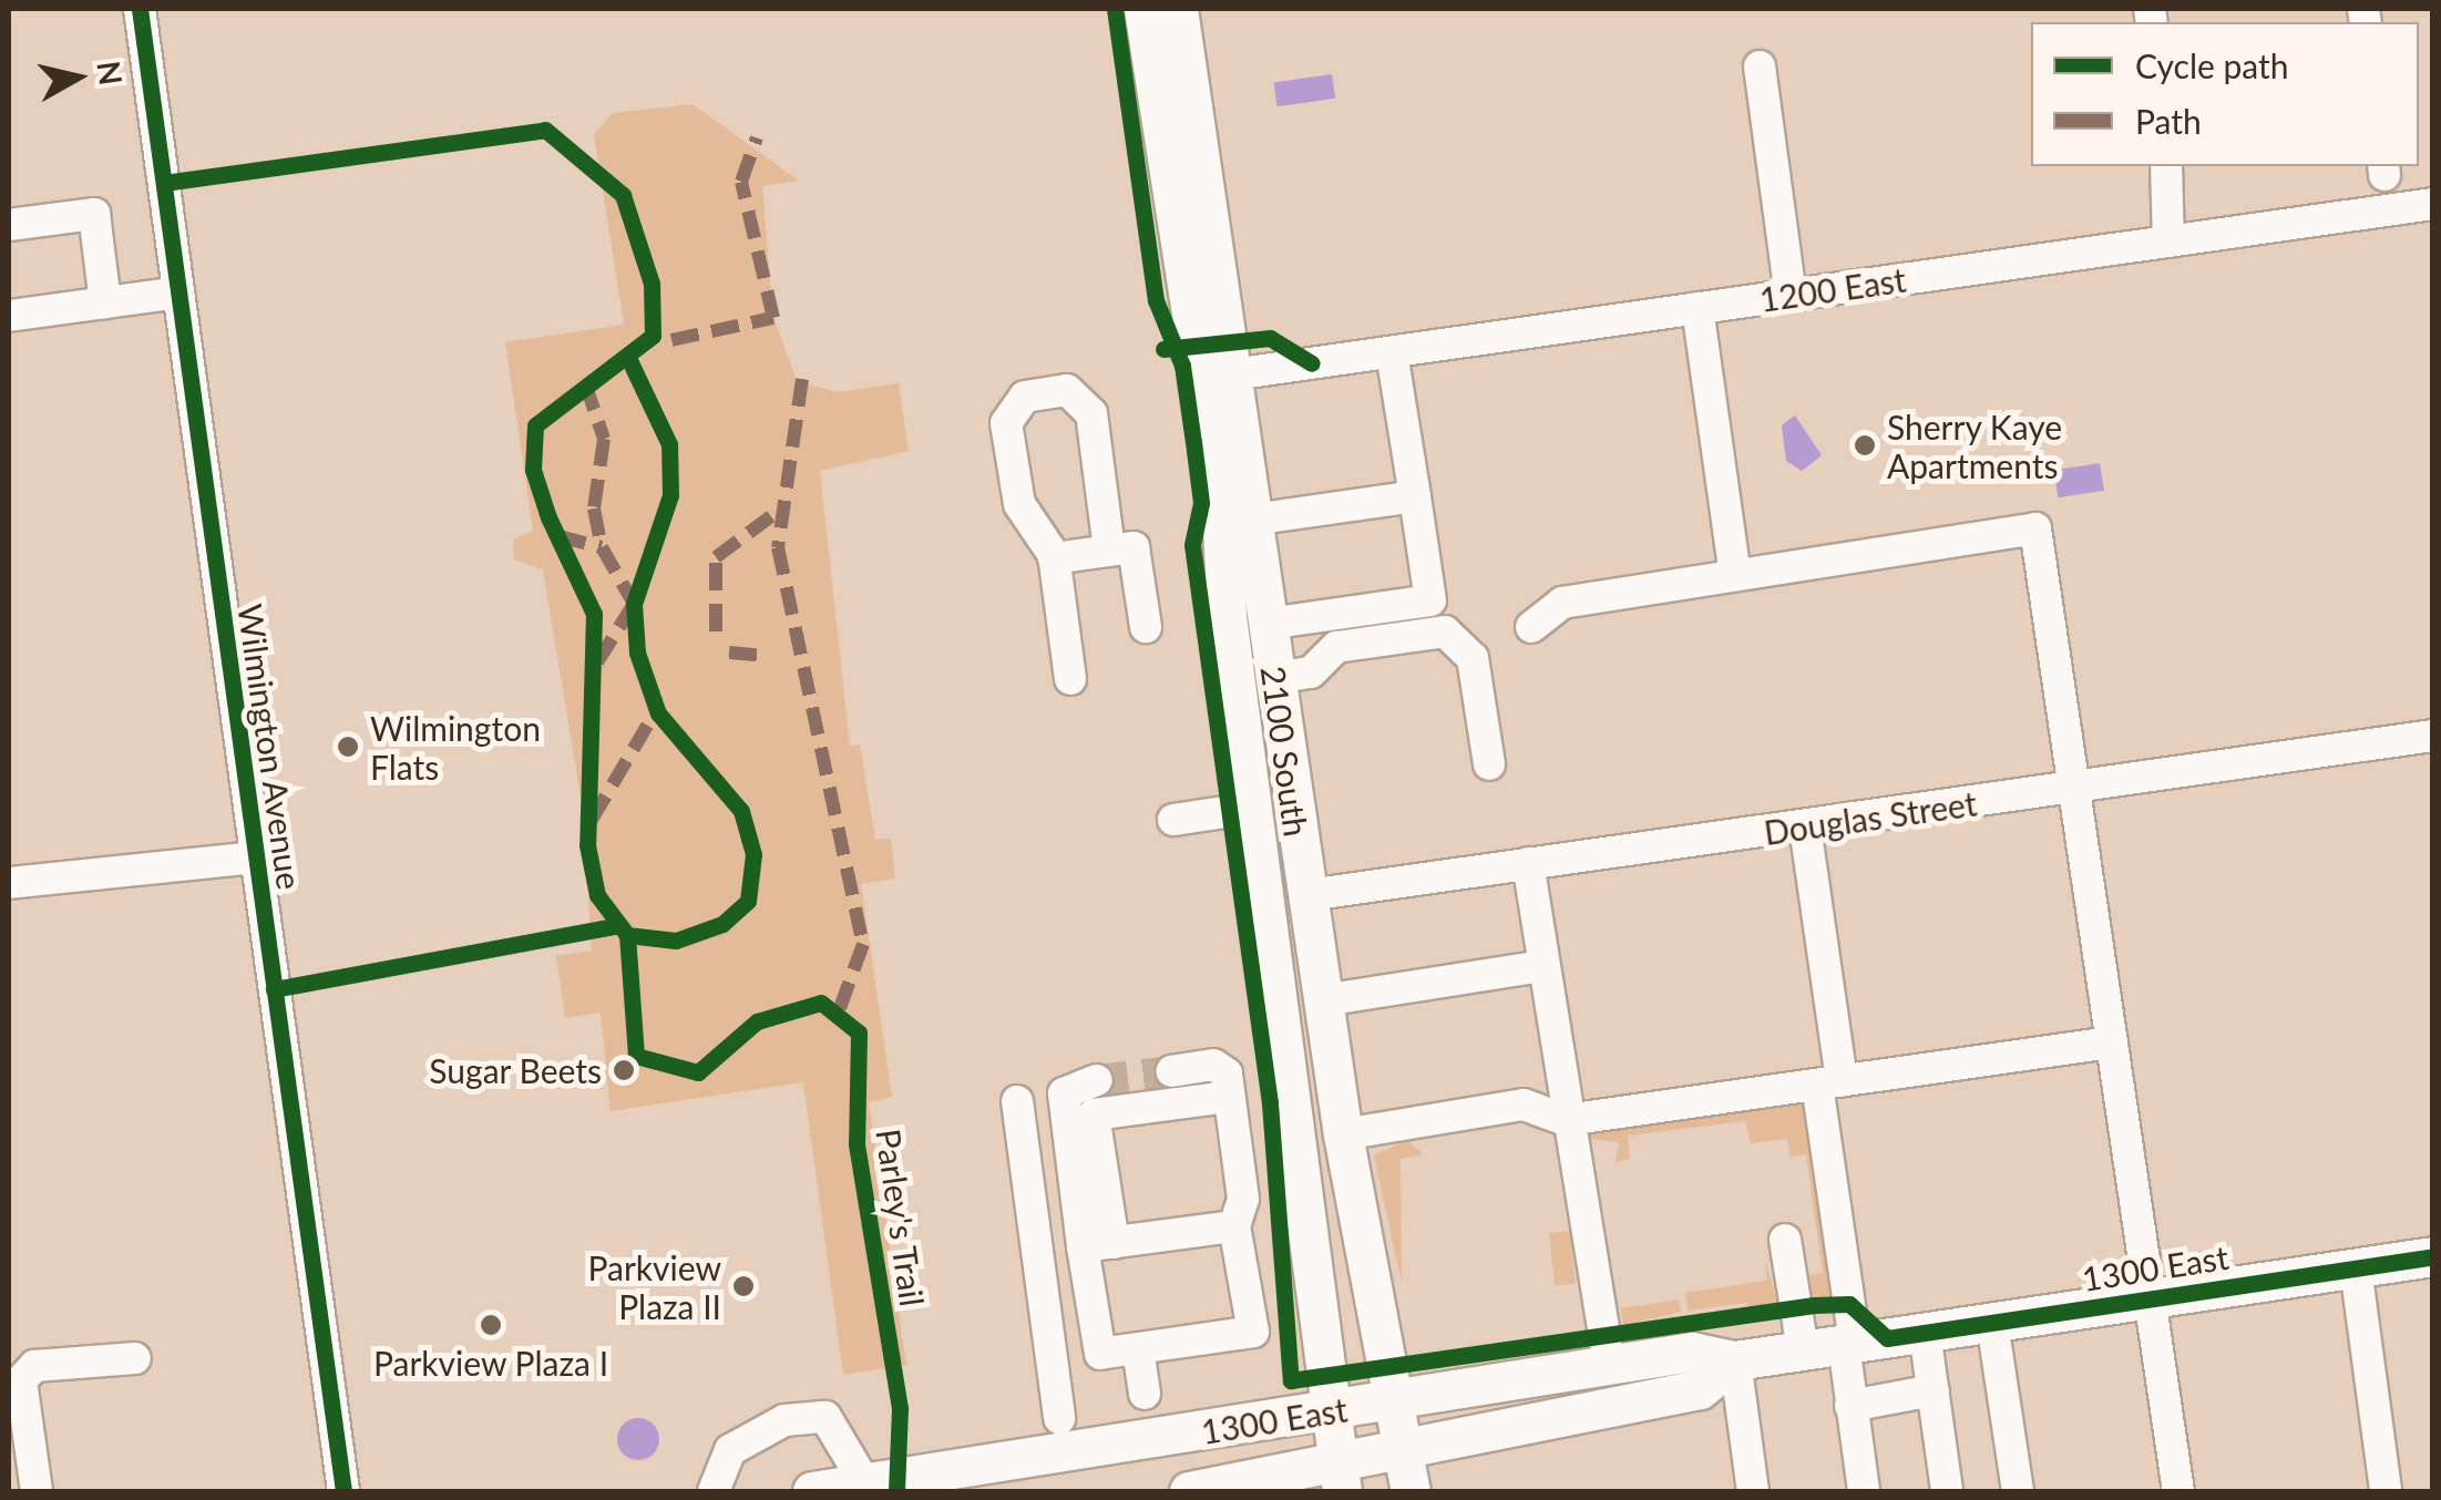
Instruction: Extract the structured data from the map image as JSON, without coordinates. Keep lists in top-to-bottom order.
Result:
{
  "streets": {
    "main road": ["2100 South", "1300 East"],
    "street": ["1200 East", "Wilmington Avenue", "Douglas Street"],
    "cycle path": ["Parley's Trail"]
  },
  "crossings": [
    ["1200 East", "2100 South"],
    ["2100 South", "Douglas Street"],
    ["2100 South", "1300 East"]
  ],
  "places": [
    "Sherry Kaye Apartments",
    "Wilmington Flats",
    "Sugar Beets",
    "Parkview Plaza II",
    "Parkview Plaza I"
  ],
  "legend": ["Cycle path", "Path"],
  "north": "right"
}
